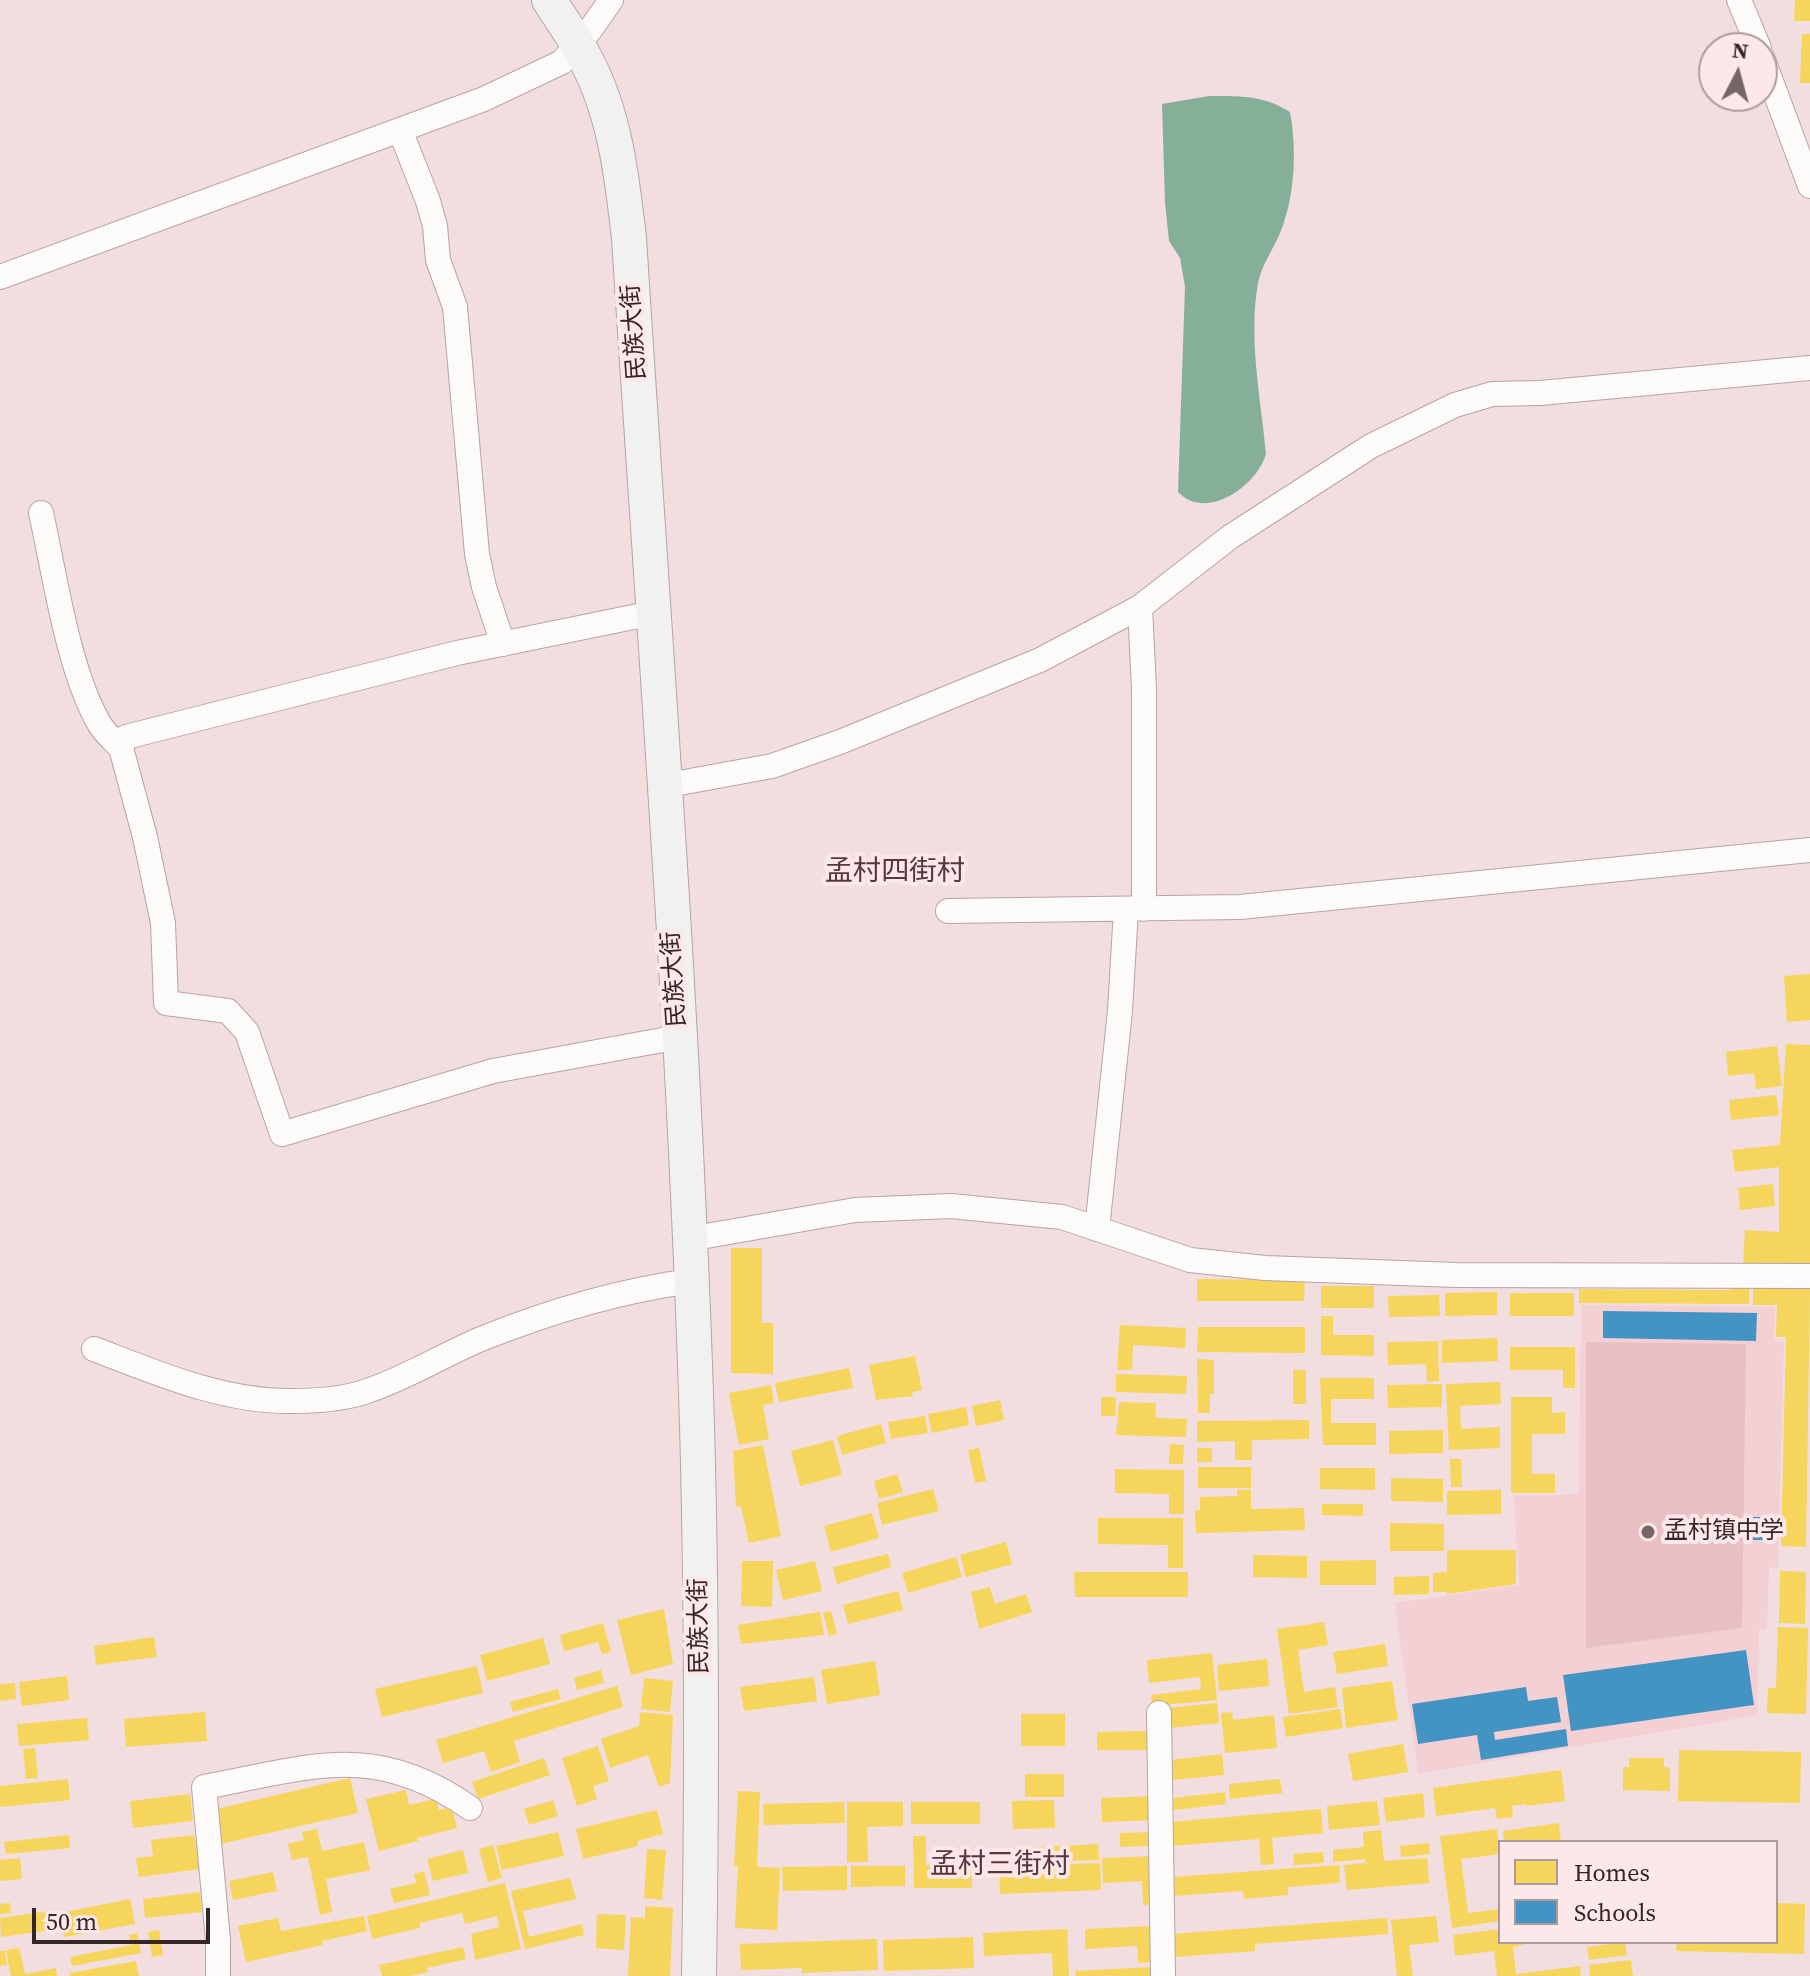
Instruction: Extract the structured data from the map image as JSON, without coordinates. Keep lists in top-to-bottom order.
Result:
{
  "streets": {
    "main road": ["民族大街"]
  },
  "districts": ["孟村四街村", "孟村三街村"],
  "places": ["孟村镇中学"],
  "legend": ["Homes", "Schools"],
  "scale_bar": "50 m",
  "north": "top"
}
